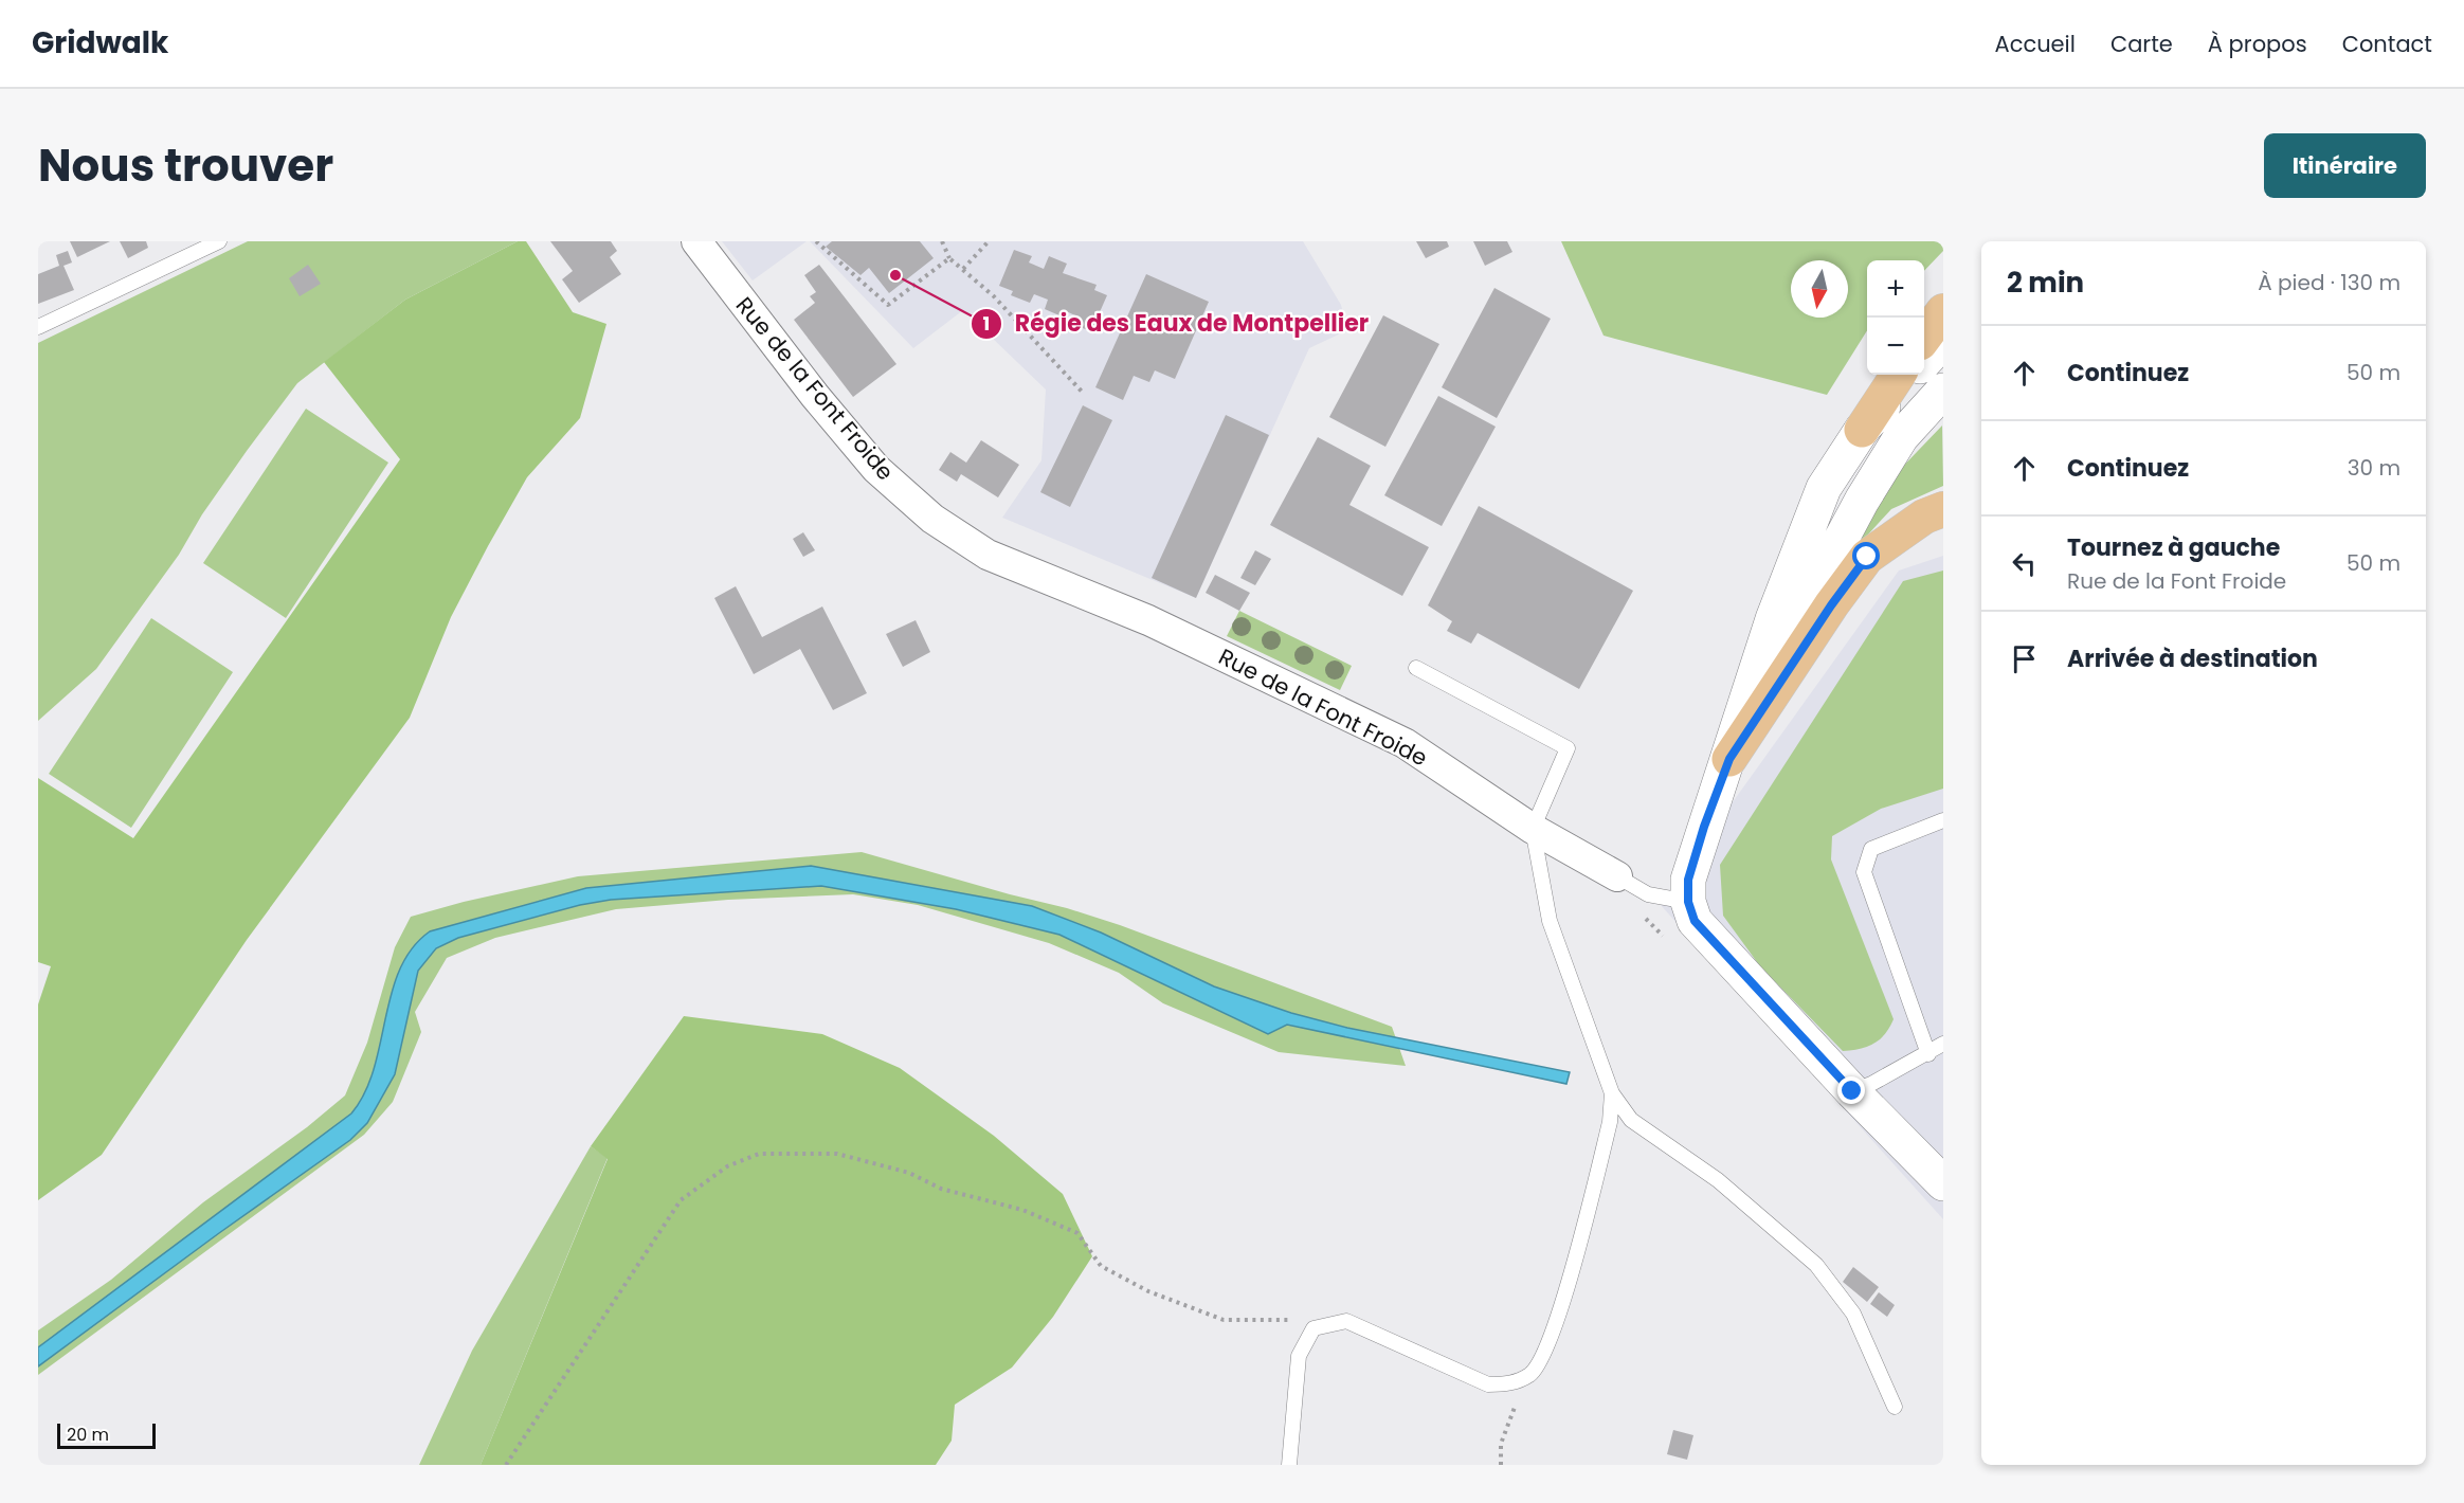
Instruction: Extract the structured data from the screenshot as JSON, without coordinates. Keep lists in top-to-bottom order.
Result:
{
  "streets": {
    "street": ["Rue de la Font Froide"]
  },
  "places": ["Régie des Eaux de Montpellier"],
  "scale_bar": "20 m",
  "north": "bottom",
  "page": {
    "header": "Gridwalk",
    "nav": [
      "Accueil",
      "Carte",
      "À propos",
      "Contact"
    ],
    "title": "Nous trouver",
    "buttons": "Itinéraire",
    "heading": ["2 min", "À pied · 130 m"],
    "map_buttons": ["+", "−"],
    "list": [
      ["Continuez", "50 m"],
      ["Continuez", "30 m"],
      ["Tournez à gauche", "Rue de la Font Froide", "50 m"],
      "Arrivée à destination"
    ],
    "scale": "20 m"
  }
}
